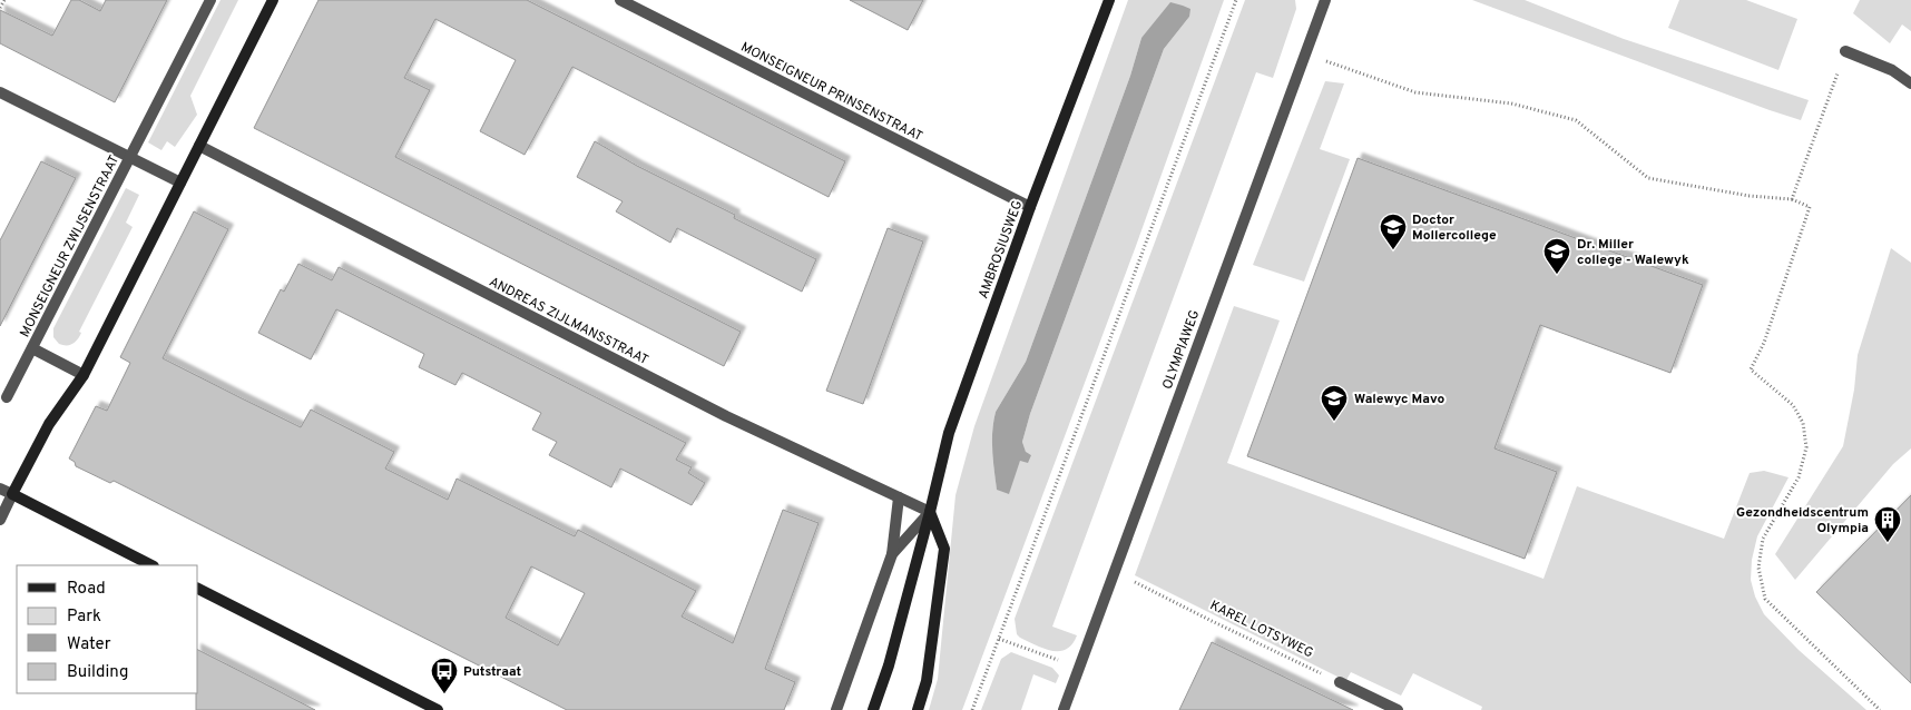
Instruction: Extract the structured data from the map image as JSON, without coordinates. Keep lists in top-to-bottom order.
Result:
{
  "streets": {
    "street": [
      "MONSEIGNEUR PRINSENSTRAAT",
      "MONSEIGNEUR ZWIJSENSTRAAT",
      "AMBROSIUSWEG",
      "ANDREAS ZIJLMANSSTRAAT",
      "OLYMPIAWEG"
    ],
    "path": ["KAREL LOTSYWEG"]
  },
  "crossings": [
    ["MONSEIGNEUR PRINSENSTRAAT", "AMBROSIUSWEG"],
    ["AMBROSIUSWEG", "ANDREAS ZIJLMANSSTRAAT"],
    ["OLYMPIAWEG", "KAREL LOTSYWEG"]
  ],
  "places": {
    "school or university": ["Doctor Mollercollege", "Dr. Miller college - Walewyk", "Walewyc Mavo"],
    "building": ["Gezondheidscentrum Olympia"],
    "bus stop": ["Putstraat"]
  },
  "legend": [
    "Road",
    "Park",
    "Water",
    "Building"
  ]
}
